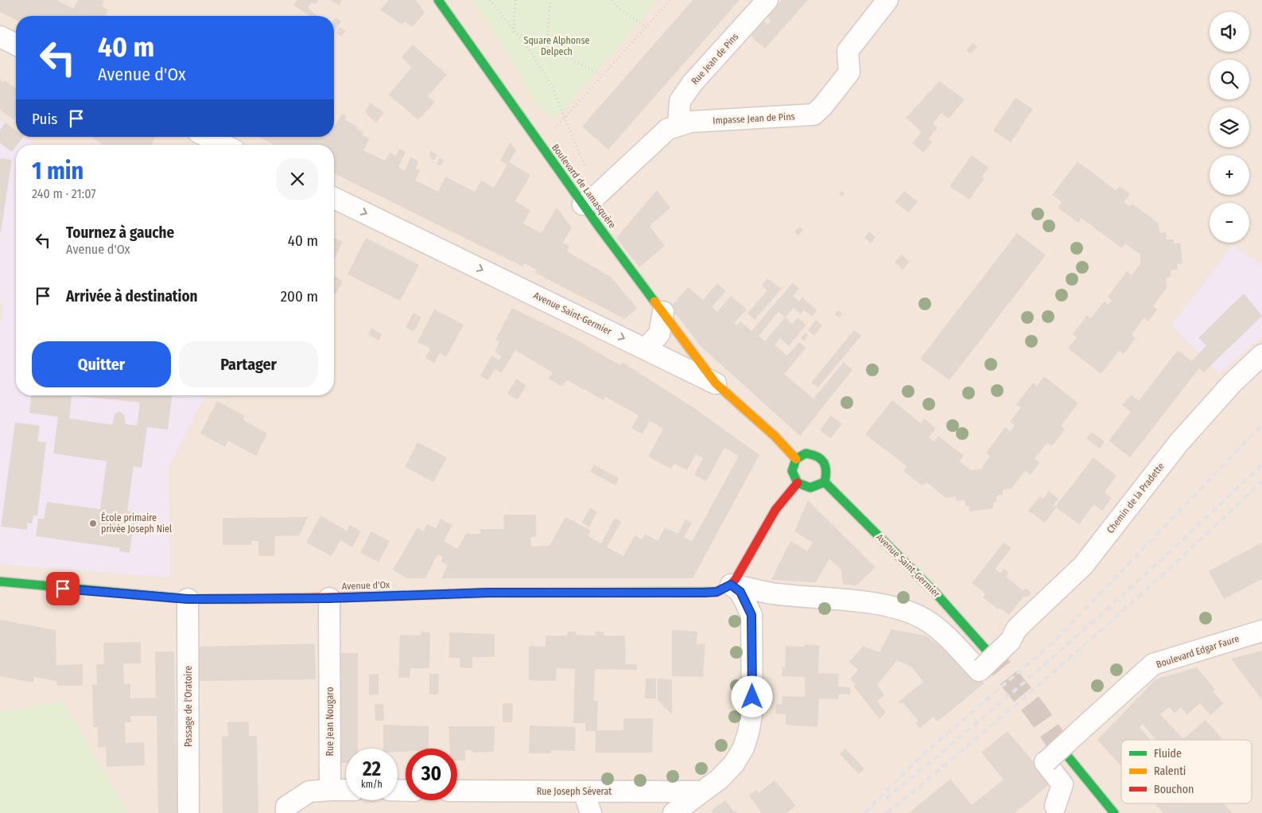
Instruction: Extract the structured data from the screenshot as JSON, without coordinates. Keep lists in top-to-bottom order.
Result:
{
  "streets": {
    "main road": ["Boulevard de Lamasquère", "Avenue Saint-Germier", "Avenue d'Ox"],
    "street": [
      "Rue Jean de Pins",
      "Impasse Jean de Pins",
      "Chemin de la Pradette",
      "Boulevard Edgar Faure",
      "Passage de l'Oratoire",
      "Rue Jean Nougaro",
      "Rue Joseph Séverat"
    ]
  },
  "crossings": [
    ["Rue Jean de Pins", "Impasse Jean de Pins"],
    ["Impasse Jean de Pins", "Boulevard de Lamasquère"],
    ["Boulevard de Lamasquère", "Avenue Saint-Germier"],
    ["Avenue Saint-Germier", "Chemin de la Pradette"],
    ["Avenue d'Ox", "Passage de l'Oratoire"],
    ["Avenue d'Ox", "Rue Jean Nougaro"]
  ],
  "one_way": ["Avenue Saint-Germier"],
  "parks": ["Square Alphonse Delpech"],
  "places": ["École primaire privée Joseph Niel"],
  "legend": ["Fluide", "Ralenti", "Bouchon"],
  "page": {
    "map_buttons": ["+", "−"],
    "turn": ["40 m", "Avenue d'Ox"],
    "then": "Puis",
    "heading": ["1 min", "240 m · 21:07"],
    "list": [
      {
        "name": "Tournez à gauche",
        "note": "Avenue d'Ox",
        "value": "40 m"
      },
      {
        "name": "Arrivée à destination",
        "value": "200 m"
      }
    ],
    "buttons": ["Quitter", "Partager"],
    "speed": "22 km/h",
    "limit": "30"
  }
}
